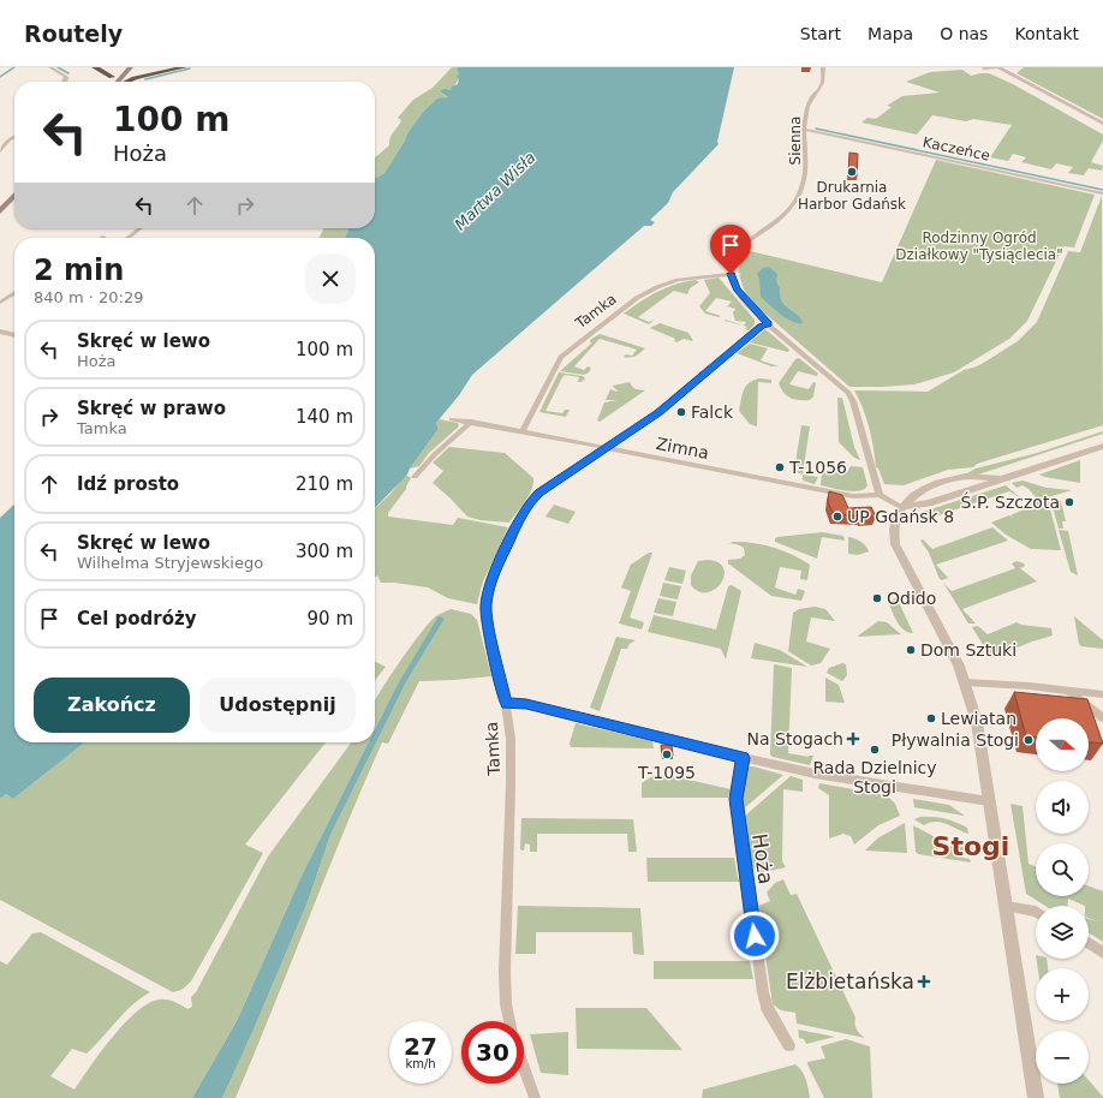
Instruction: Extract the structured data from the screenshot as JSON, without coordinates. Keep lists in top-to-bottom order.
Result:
{
  "streets": {
    "street": [
      "Sienna",
      "Kaczeńce",
      "Tamka",
      "Zimna",
      "Hoża"
    ]
  },
  "crossings": [
    ["Sienna", "Kaczeńce"],
    ["Sienna", "Tamka"],
    ["Tamka", "Zimna"]
  ],
  "districts": ["Stogi"],
  "water": ["Martwa Wisła"],
  "parks": ["Rodzinny Ogród Działkowy \"Tysiąclecia\""],
  "places": {
    "other": [
      "Drukarnia Harbor Gdańsk",
      "Falck",
      "T-1056",
      "Ś.P. Szczota",
      "UP Gdańsk 8",
      "Odido",
      "Dom Sztuki",
      "Lewiatan",
      "Pływalnia Stogi",
      "Rada Dzielnicy Stogi",
      "T-1095"
    ],
    "health": ["Na Stogach", "Elżbietańska"]
  },
  "north": "right",
  "page": {
    "header": "Routely",
    "nav": [
      "Start",
      "Mapa",
      "O nas",
      "Kontakt"
    ],
    "turn": ["100 m", "Hoża"],
    "heading": ["2 min", "840 m · 20:29"],
    "list": [
      {
        "name": "Skręć w lewo",
        "note": "Hoża",
        "value": "100 m"
      },
      {
        "name": "Skręć w prawo",
        "note": "Tamka",
        "value": "140 m"
      },
      {
        "name": "Idź prosto",
        "value": "210 m"
      },
      {
        "name": "Skręć w lewo",
        "note": "Wilhelma Stryjewskiego",
        "value": "300 m"
      },
      {
        "name": "Cel podróży",
        "value": "90 m"
      }
    ],
    "buttons": ["Zakończ", "Udostępnij"],
    "map_buttons": ["+", "−"],
    "speed": "27 km/h",
    "limit": "30"
  }
}
